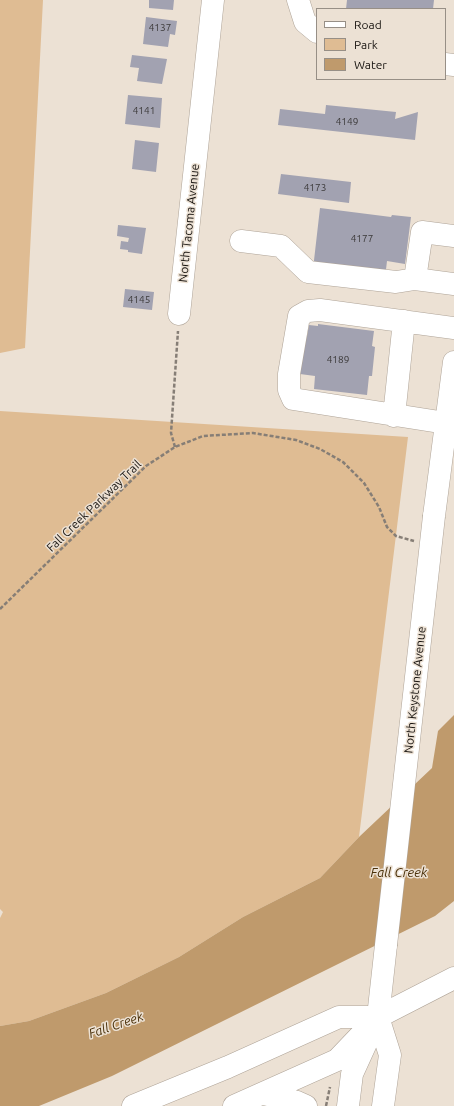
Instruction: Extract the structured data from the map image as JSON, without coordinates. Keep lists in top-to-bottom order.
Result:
{
  "streets": {
    "main road": ["North Tacoma Avenue", "North Keystone Avenue"],
    "path": ["Fall Creek Parkway Trail"]
  },
  "water": ["Fall Creek"],
  "house_numbers": [
    "4137",
    "4141",
    "4149",
    "4173",
    "4177",
    "4145",
    "4189"
  ],
  "legend": ["Road", "Park", "Water"]
}
